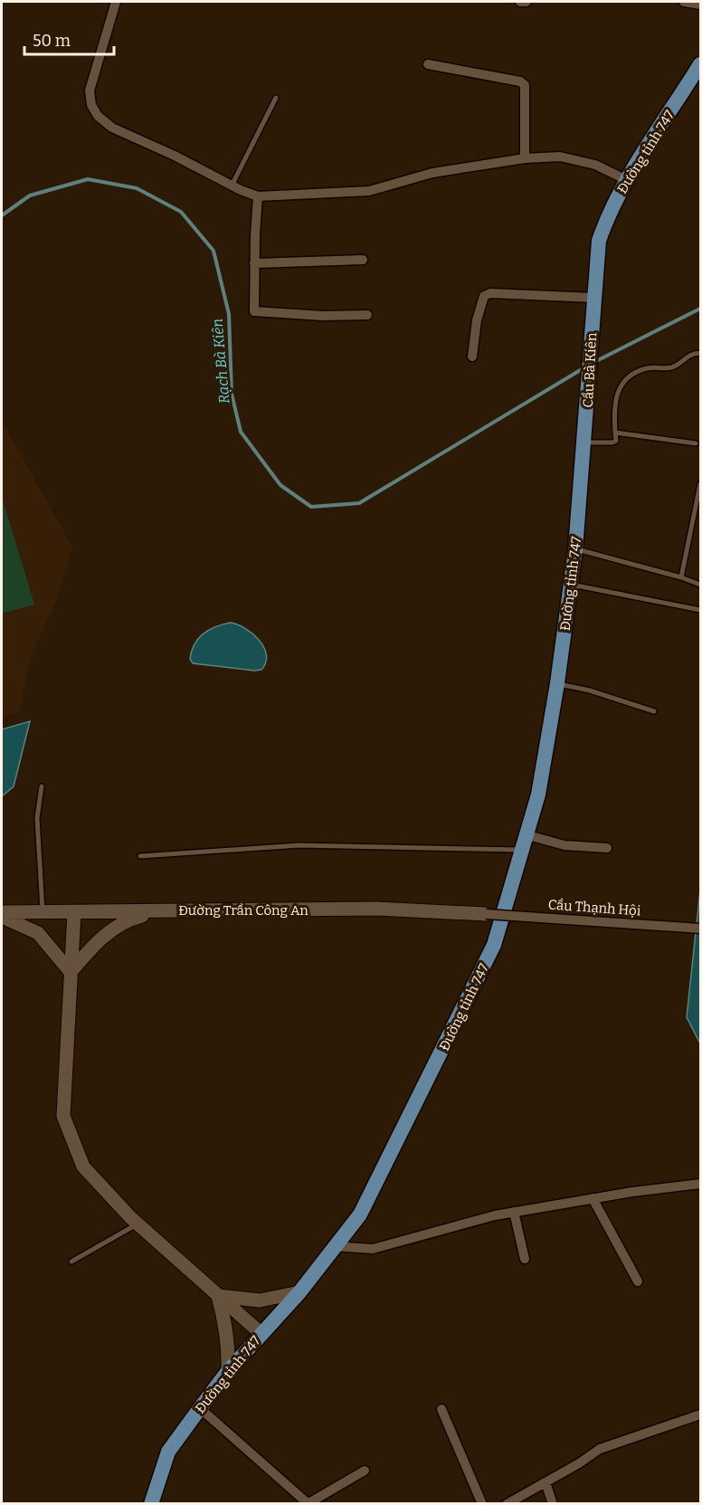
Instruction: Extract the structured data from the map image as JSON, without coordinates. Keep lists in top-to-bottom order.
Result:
{
  "streets": {
    "main road": ["Đường tỉnh 747", "Cầu Bà Kiên"],
    "street": ["Cầu Thạnh Hội", "Đường Trần Công An"]
  },
  "crossings": [
    ["Đường tỉnh 747", "Cầu Bà Kiên"],
    ["Cầu Thạnh Hội", "Đường Trần Công An"]
  ],
  "water": ["Rạch Bà Kiên"],
  "scale_bar": "50 m"
}
